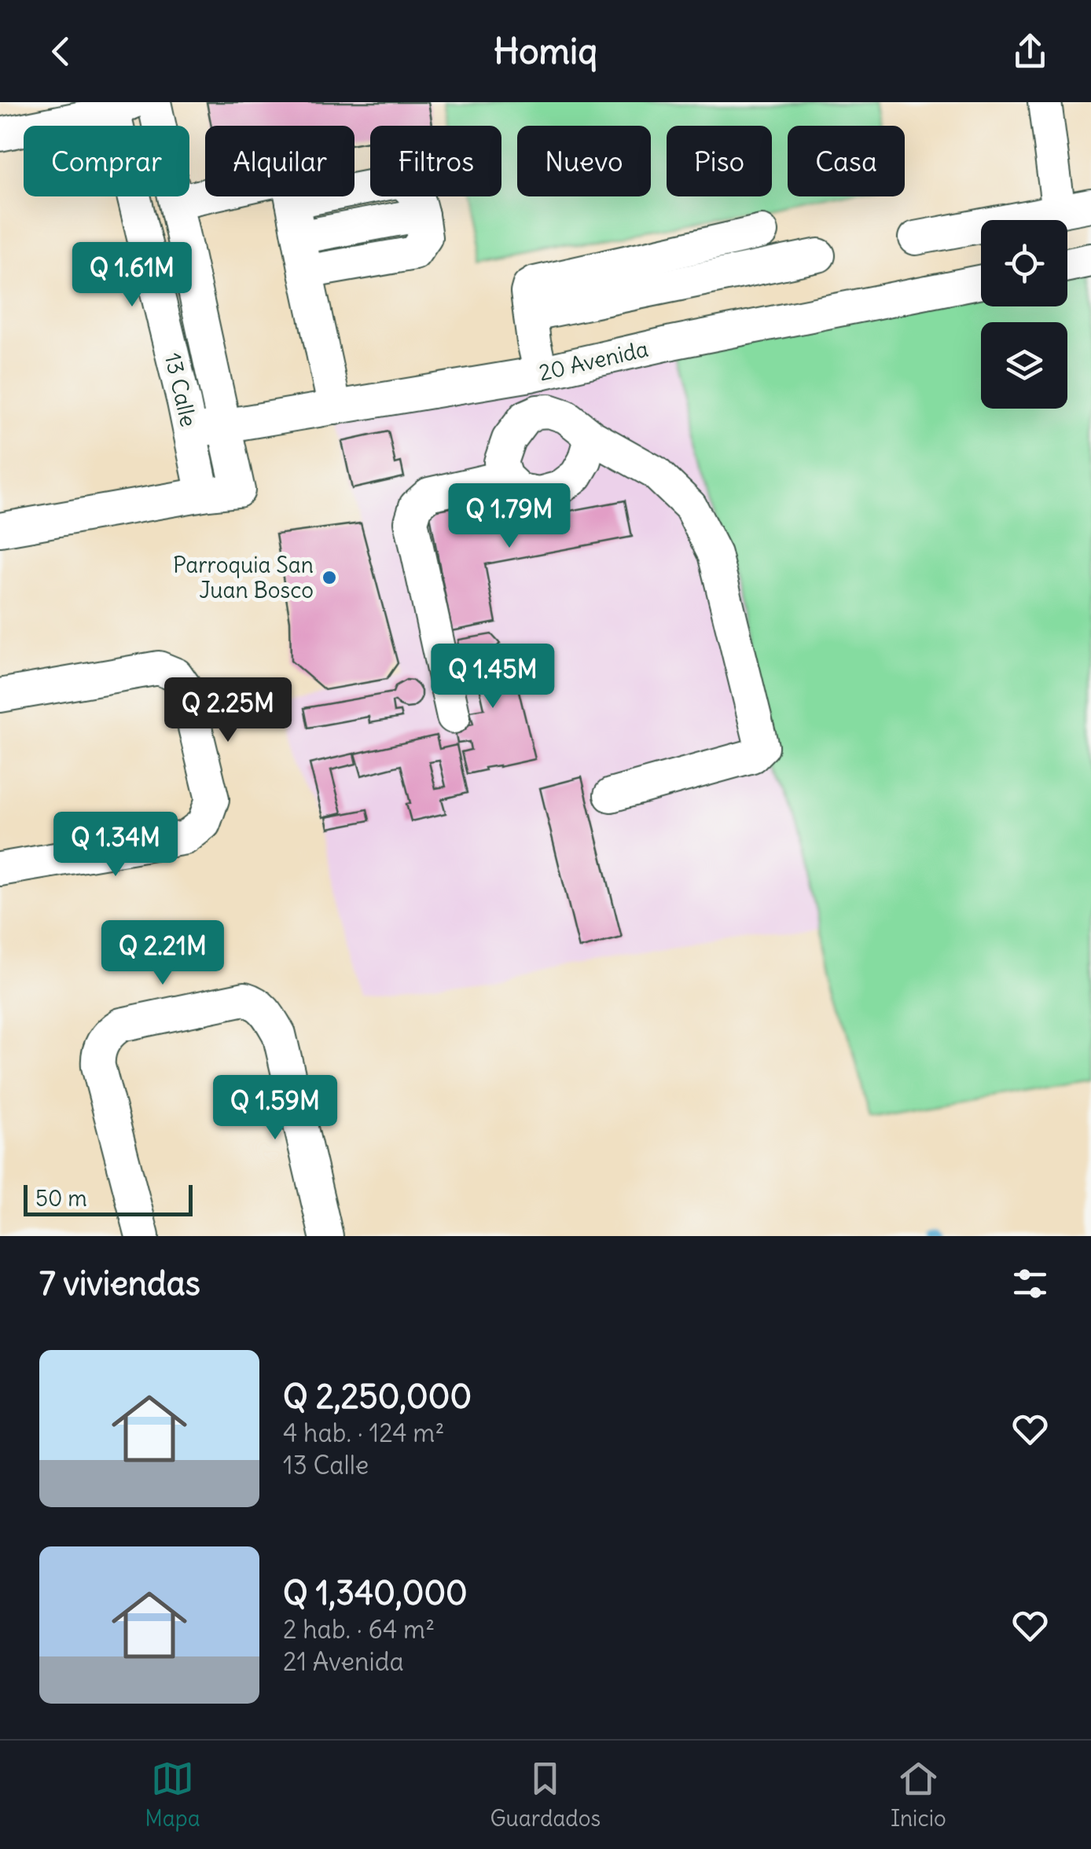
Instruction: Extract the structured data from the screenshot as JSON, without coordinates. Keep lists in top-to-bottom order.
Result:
{
  "streets": {
    "street": ["20 Avenida", "13 Calle"]
  },
  "crossings": [
    ["20 Avenida", "13 Calle"]
  ],
  "places": ["Parroquia San Juan Bosco"],
  "scale_bar": "50 m",
  "page": {
    "header": "Homiq",
    "chip": [
      "Comprar",
      "Alquilar",
      "Filtros",
      "Nuevo",
      "Piso",
      "Casa"
    ],
    "price": [
      "Q 1.61M",
      "Q 1.79M",
      "Q 1.45M",
      "Q 2.25M",
      "Q 1.34M",
      "Q 2.21M",
      "Q 1.59M"
    ],
    "scale": "50 m",
    "heading": "7 viviendas",
    "list": [
      {
        "name": "Q 2,250,000",
        "note": "4 hab. · 124 m² · 13 Calle"
      },
      {
        "name": "Q 1,340,000",
        "note": "2 hab. · 64 m² · 21 Avenida"
      }
    ],
    "tabs": ["Mapa", "Guardados", "Inicio"]
  }
}
